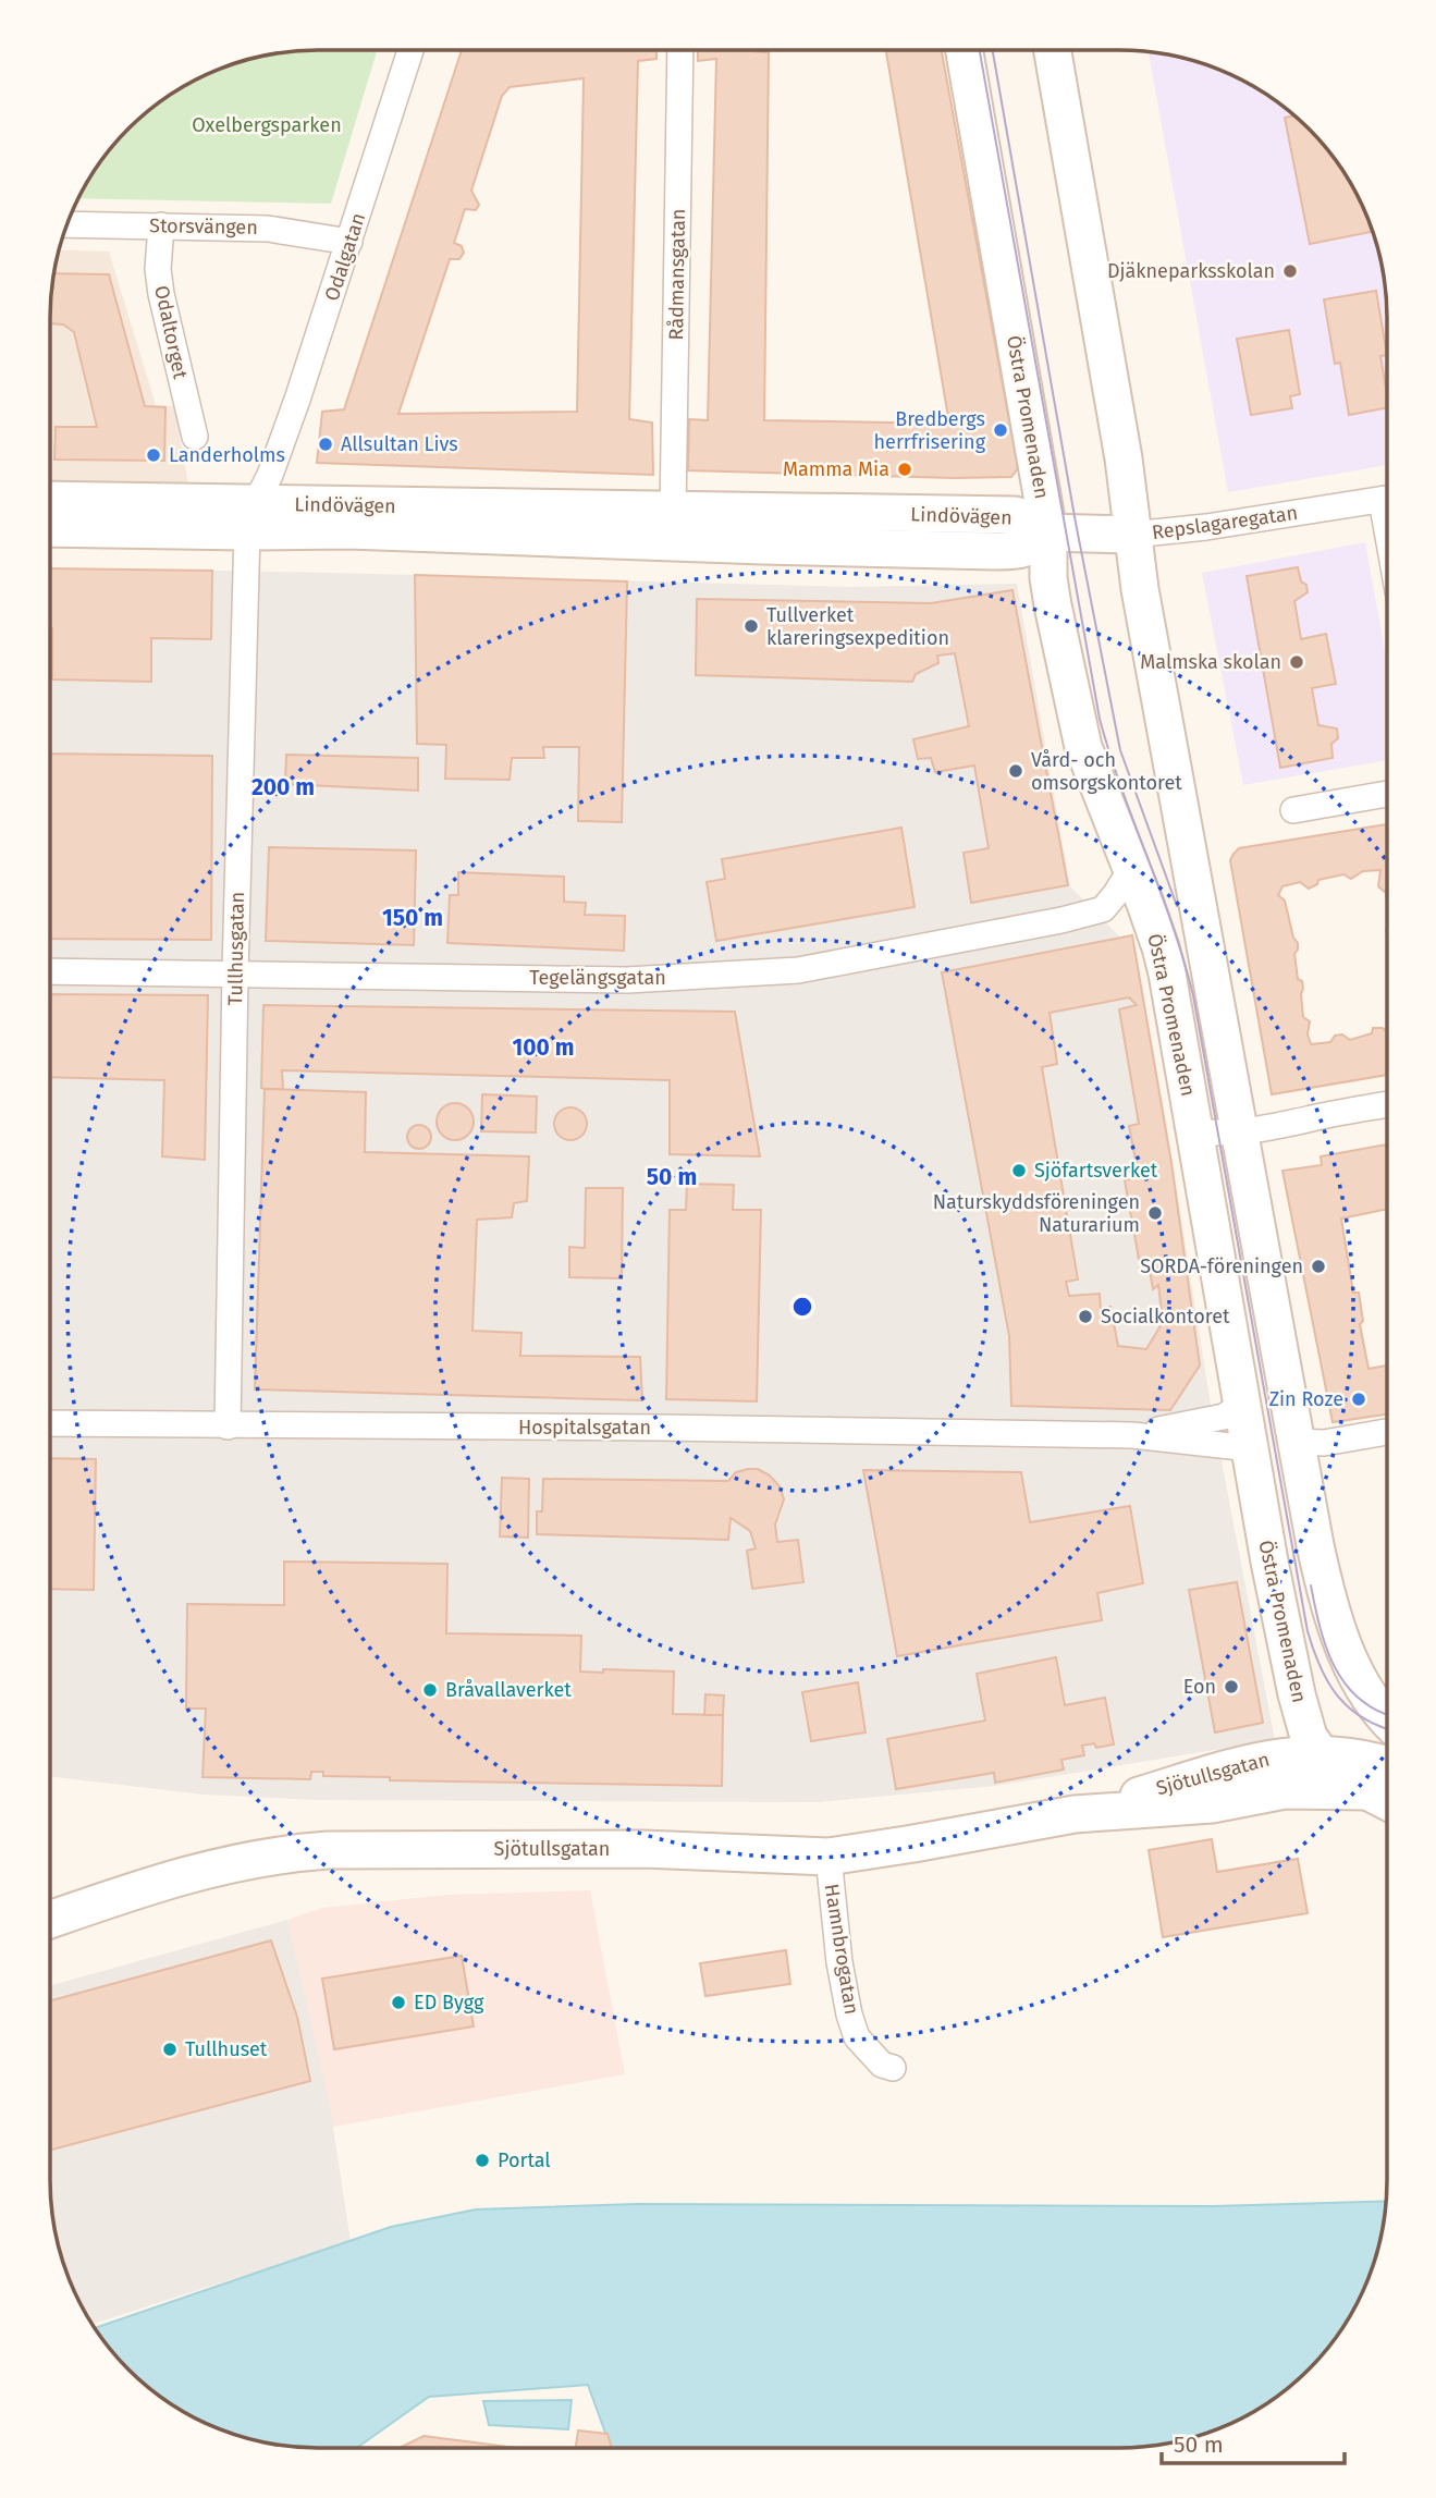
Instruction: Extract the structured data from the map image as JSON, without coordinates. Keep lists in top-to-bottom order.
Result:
{
  "streets": {
    "main road": [
      "Östra Promenaden",
      "Lindövägen",
      "Repslagaregatan",
      "Sjötullsgatan"
    ],
    "street": [
      "Storsvängen",
      "Odalgatan",
      "Rådmansgatan",
      "Odaltorget",
      "Tullhusgatan",
      "Tegelängsgatan",
      "Hospitalsgatan",
      "Hamnbrogatan"
    ]
  },
  "crossings": [
    ["Storsvängen", "Odalgatan"],
    ["Storsvängen", "Odaltorget"],
    ["Odalgatan", "Lindövägen"],
    ["Odalgatan", "Tullhusgatan"],
    ["Rådmansgatan", "Lindövägen"],
    ["Östra Promenaden", "Lindövägen"],
    ["Östra Promenaden", "Repslagaregatan"],
    ["Östra Promenaden", "Tegelängsgatan"],
    ["Östra Promenaden", "Hospitalsgatan"],
    ["Östra Promenaden", "Sjötullsgatan"],
    ["Lindövägen", "Repslagaregatan"],
    ["Lindövägen", "Tullhusgatan"],
    ["Tullhusgatan", "Tegelängsgatan"],
    ["Tullhusgatan", "Hospitalsgatan"],
    ["Sjötullsgatan", "Hamnbrogatan"]
  ],
  "parks": ["Oxelbergsparken"],
  "places": [
    "Djäkneparksskolan",
    "Bredbergs herrfrisering",
    "Allsultan Livs",
    "Landerholms",
    "Mamma Mia",
    "Tullverket klareringsexpedition",
    "Malmska skolan",
    "Vård- och omsorgskontoret",
    "Sjöfartsverket",
    "Naturskyddsföreningen Naturarium",
    "SORDA-föreningen",
    "Socialkontoret",
    "Zin Roze",
    "Eon",
    "Bråvallaverket",
    "ED Bygg",
    "Tullhuset",
    "Portal"
  ],
  "scale_bar": "50 m",
  "rings": [
    "200 m",
    "150 m",
    "100 m",
    "50 m"
  ]
}
